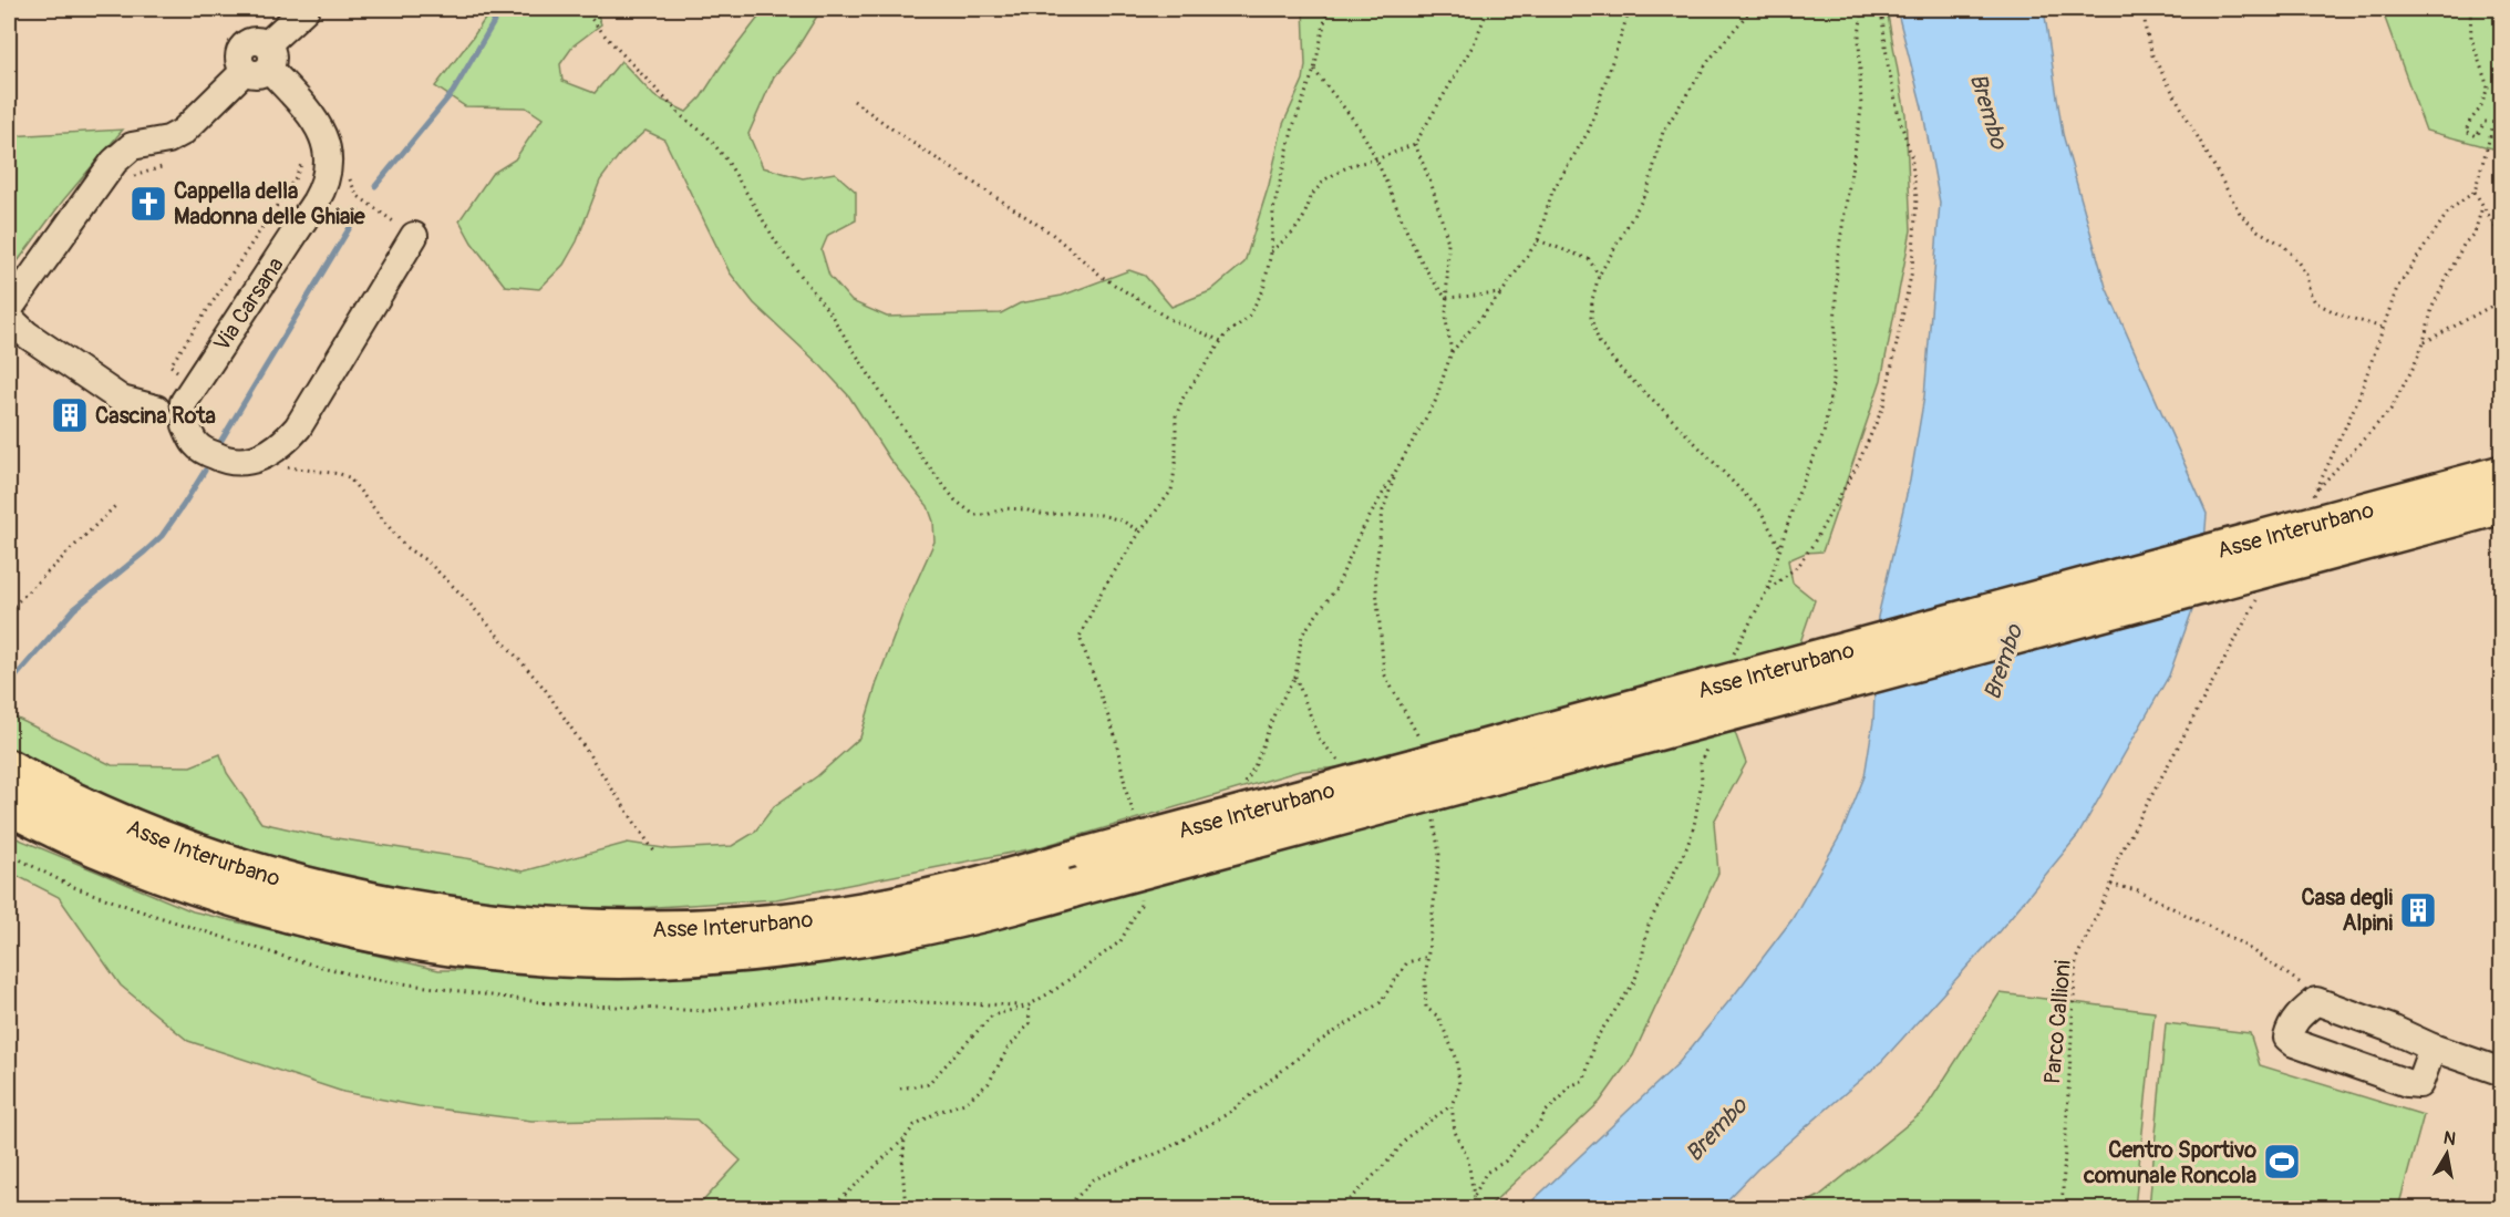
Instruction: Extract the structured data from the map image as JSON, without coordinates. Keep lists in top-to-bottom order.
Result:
{
  "streets": {
    "highway": ["Asse Interurbano"],
    "street": ["Via Carsana"],
    "path": ["Parco Callioni"]
  },
  "water": ["Brembo"],
  "places": {
    "church": ["Cappella della Madonna delle Ghiaie"],
    "building": ["Cascina Rota", "Casa degli Alpini"],
    "sports": ["Centro Sportivo comunale Roncola"]
  },
  "north": "top"
}
